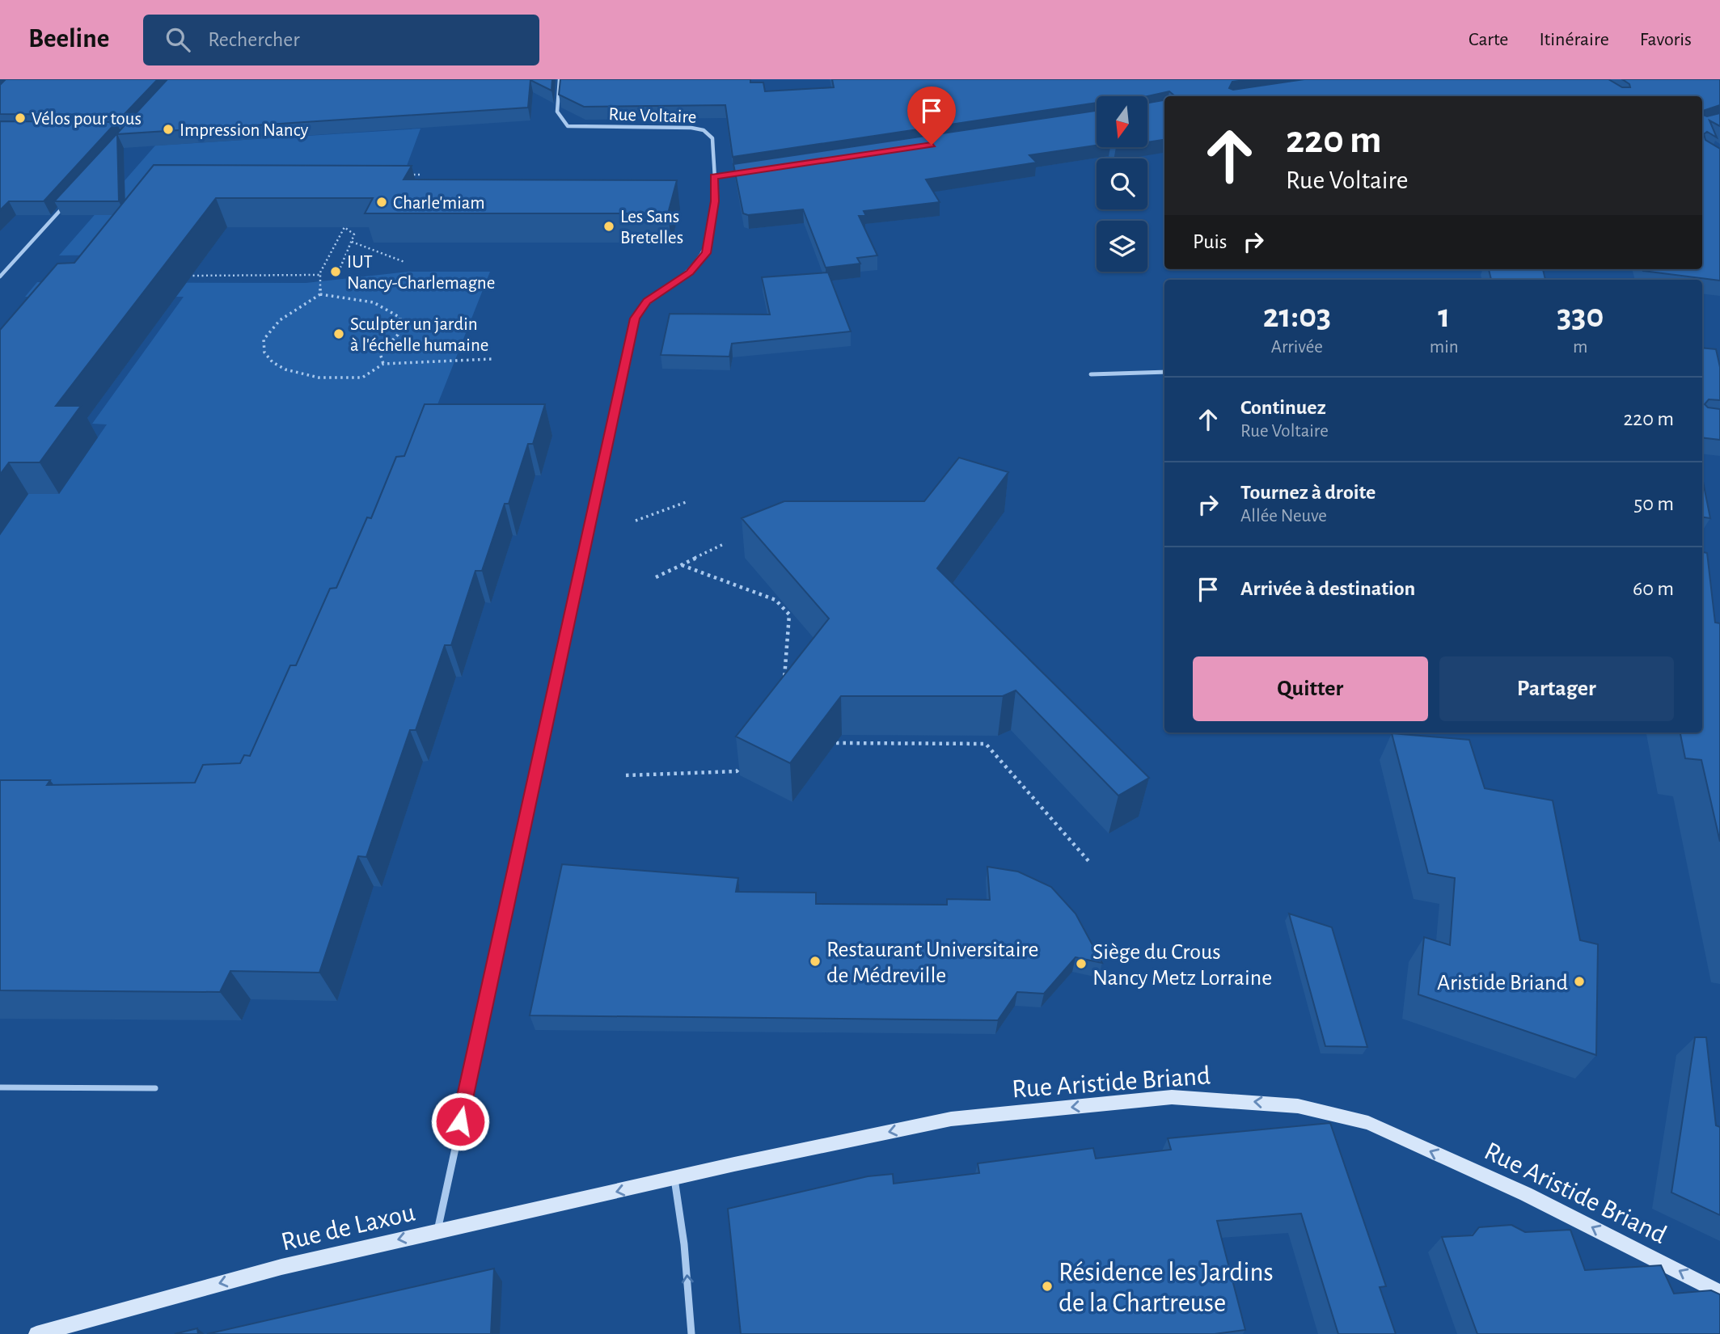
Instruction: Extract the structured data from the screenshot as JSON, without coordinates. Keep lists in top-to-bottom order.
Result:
{
  "streets": {
    "main road": ["Rue Aristide Briand", "Rue de Laxou"],
    "street": ["Rue Voltaire"]
  },
  "crossings": [
    ["Rue Voltaire", "Rue de Laxou"],
    ["Rue Aristide Briand", "Rue de Laxou"]
  ],
  "one_way": ["Rue Aristide Briand", "Rue de Laxou"],
  "places": [
    "Vélos pour tous",
    "Impression Nancy",
    "Charle'miam",
    "Les Sans Bretelles",
    "IUT Nancy-Charlemagne",
    "Sculpter un jardin à l'échelle humaine",
    "Restaurant Universitaire de Médreville",
    "Siège du Crous Nancy Metz Lorraine",
    "Aristide Briand",
    "Résidence les Jardins de la Chartreuse"
  ],
  "north": "bottom",
  "page": {
    "header": "Beeline",
    "search": "Rechercher",
    "nav": ["Carte", "Itinéraire", "Favoris"],
    "turn": ["220 m", "Rue Voltaire"],
    "then": "Puis",
    "eta": [
      "21:03",
      "Arrivée",
      "1",
      "min",
      "330",
      "m"
    ],
    "list": [
      {
        "name": "Continuez",
        "note": "Rue Voltaire",
        "value": "220 m"
      },
      {
        "name": "Tournez à droite",
        "note": "Allée Neuve",
        "value": "50 m"
      },
      {
        "name": "Arrivée à destination",
        "value": "60 m"
      }
    ],
    "buttons": ["Quitter", "Partager"]
  }
}
